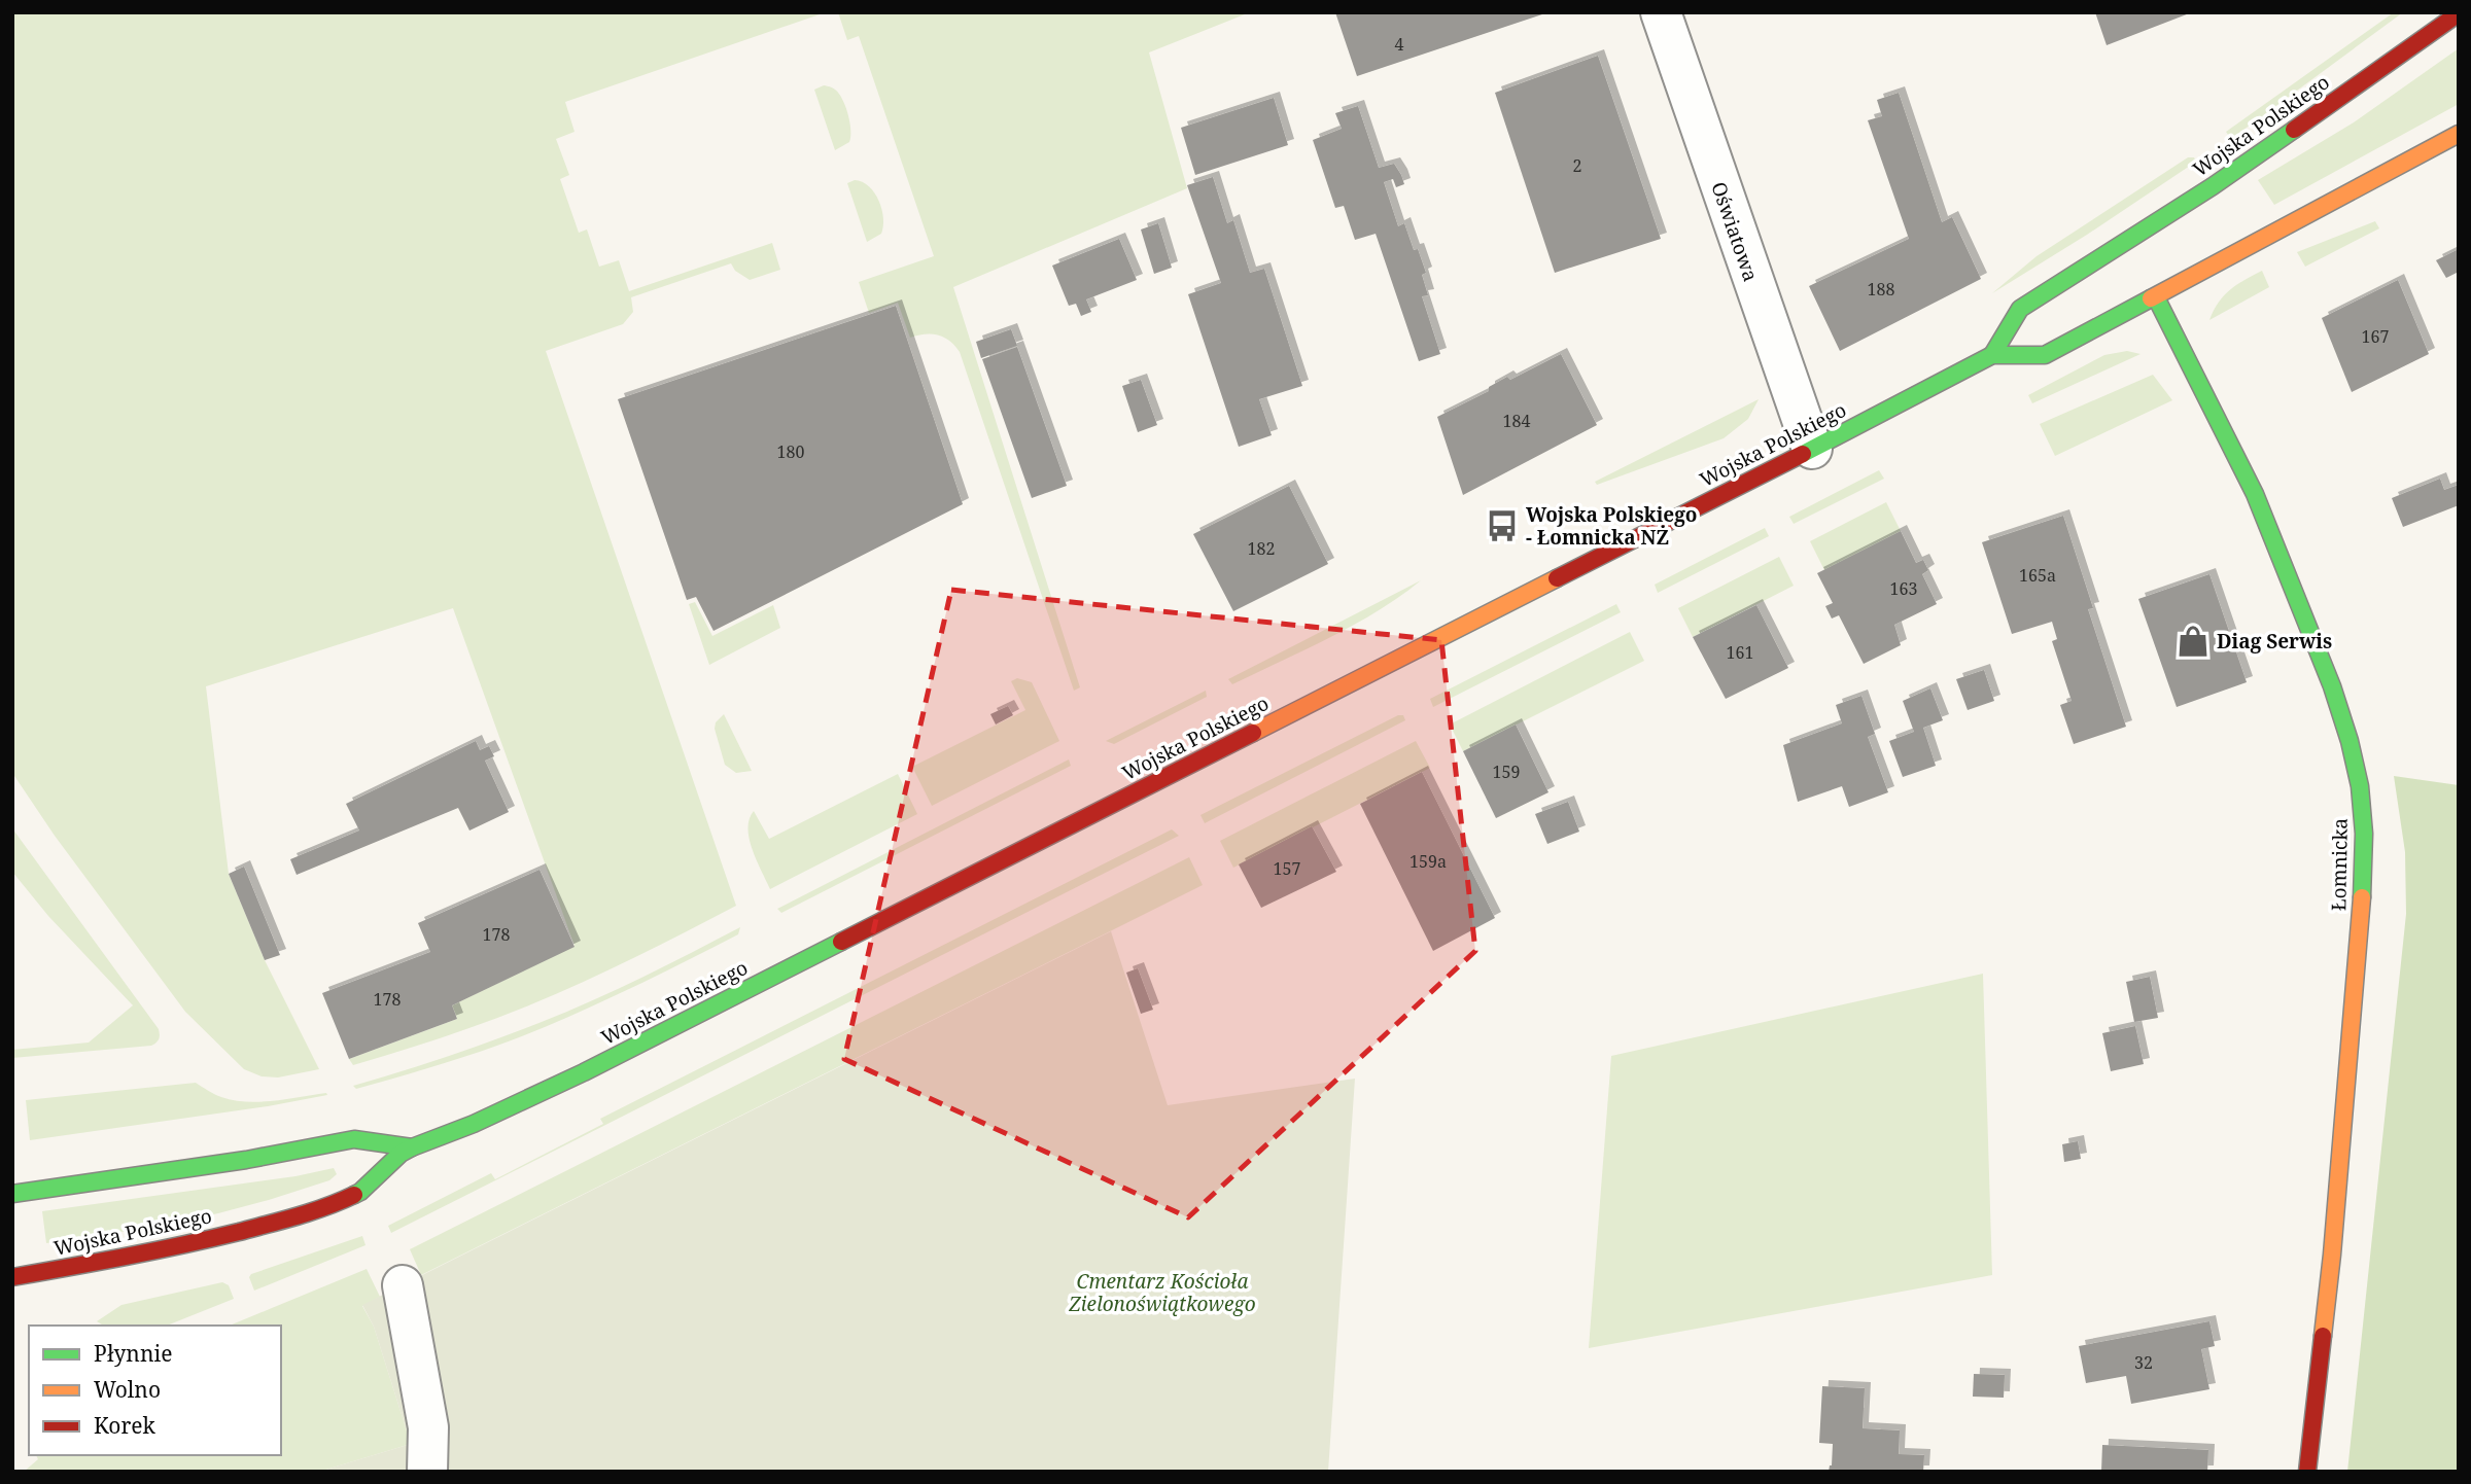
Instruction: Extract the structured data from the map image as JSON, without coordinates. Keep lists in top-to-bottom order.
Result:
{
  "streets": {
    "main road": ["Wojska Polskiego", "Łomnicka"],
    "street": ["Oświatowa"]
  },
  "crossings": [
    ["Wojska Polskiego", "Oświatowa"],
    ["Wojska Polskiego", "Łomnicka"]
  ],
  "parks": ["Cmentarz Kościoła Zielonoświątkowego"],
  "places": {
    "bus stop": ["Wojska Polskiego - Łomnicka NŻ"],
    "shop": ["Diag Serwis"]
  },
  "house_numbers": [
    "4",
    "2",
    "188",
    "167",
    "184",
    "180",
    "182",
    "165a",
    "163",
    "161",
    "159",
    "159a",
    "157",
    "178",
    "178",
    "32"
  ],
  "legend": ["Płynnie", "Wolno", "Korek"]
}
